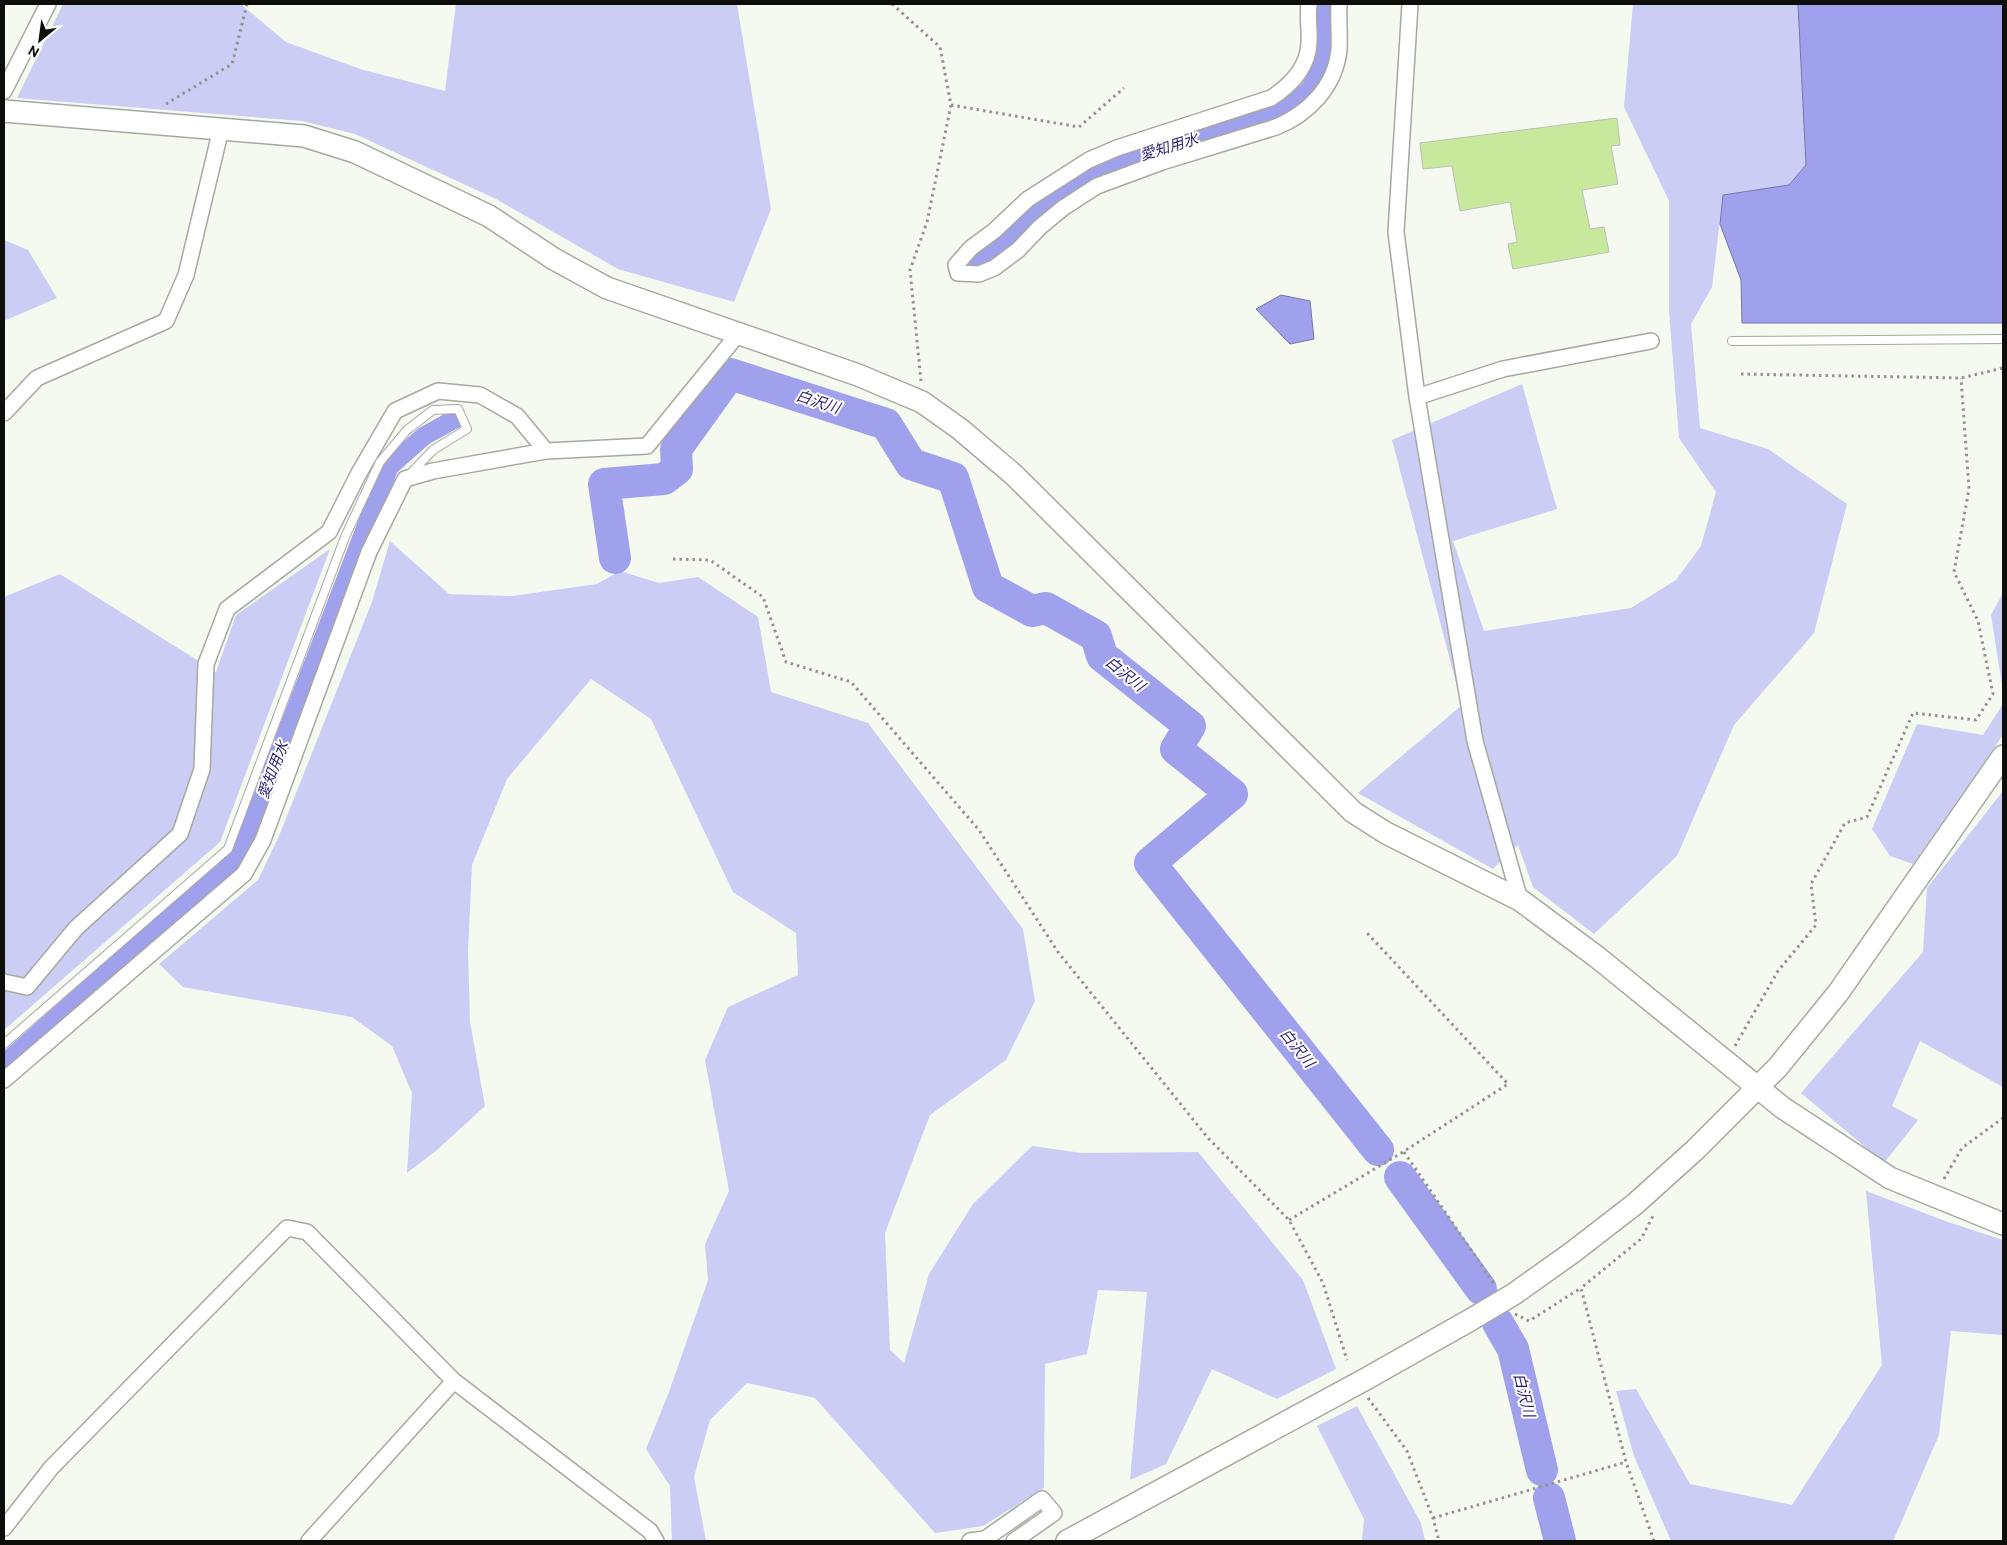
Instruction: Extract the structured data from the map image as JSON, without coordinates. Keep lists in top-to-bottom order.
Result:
{
  "water": ["愛知用水", "白沢川"],
  "north": "bottom left"
}
